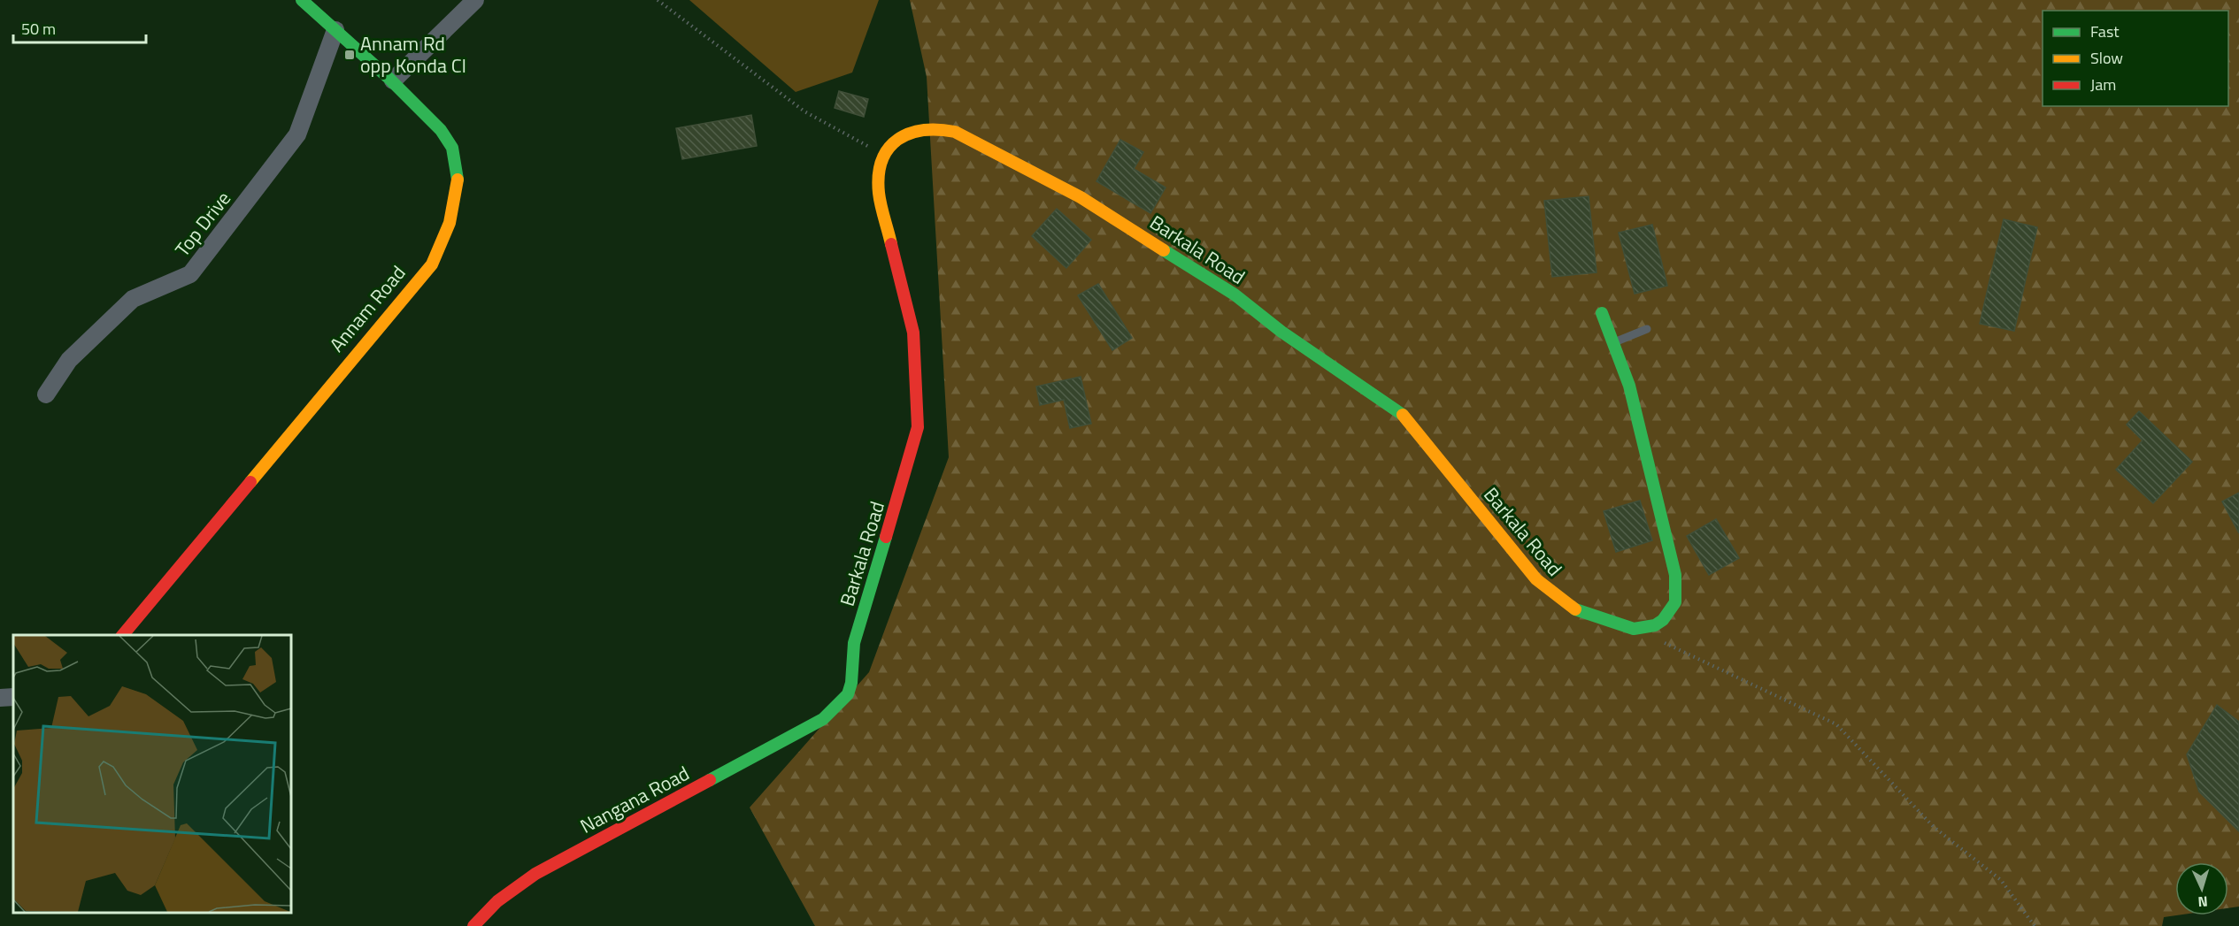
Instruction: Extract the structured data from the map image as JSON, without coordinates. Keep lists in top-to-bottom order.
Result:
{
  "streets": {
    "street": [
      "Top Drive",
      "Barkala Road",
      "Annam Road",
      "Nangana Road"
    ]
  },
  "crossings": [
    ["Top Drive", "Annam Road"],
    ["Barkala Road", "Nangana Road"]
  ],
  "places": {
    "transit": ["Annam Rd opp Konda Cl"]
  },
  "legend": ["Fast", "Slow", "Jam"],
  "scale_bar": "50 m",
  "north": "bottom"
}
